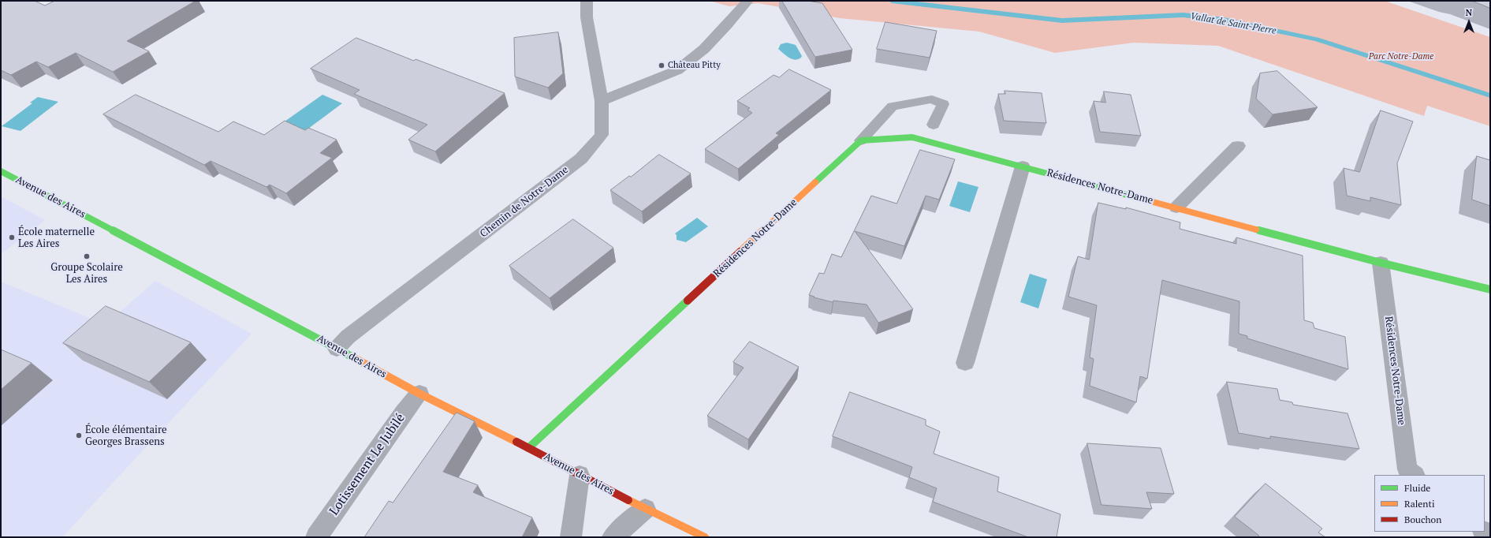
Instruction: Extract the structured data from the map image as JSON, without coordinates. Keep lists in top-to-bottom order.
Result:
{
  "streets": {
    "street": [
      "Résidences Notre-Dame",
      "Avenue des Aires",
      "Chemin de Notre-Dame",
      "Lotissement Le Jubilé"
    ]
  },
  "crossings": [
    ["Résidences Notre-Dame", "Avenue des Aires"],
    ["Avenue des Aires", "Chemin de Notre-Dame"],
    ["Avenue des Aires", "Lotissement Le Jubilé"]
  ],
  "water": ["Vallat de Saint-Pierre"],
  "parks": ["Parc Notre-Dame"],
  "places": [
    "Château Pitty",
    "École maternelle Les Aires",
    "Groupe Scolaire Les Aires",
    "École élémentaire Georges Brassens"
  ],
  "legend": ["Fluide", "Ralenti", "Bouchon"],
  "north": "top"
}
